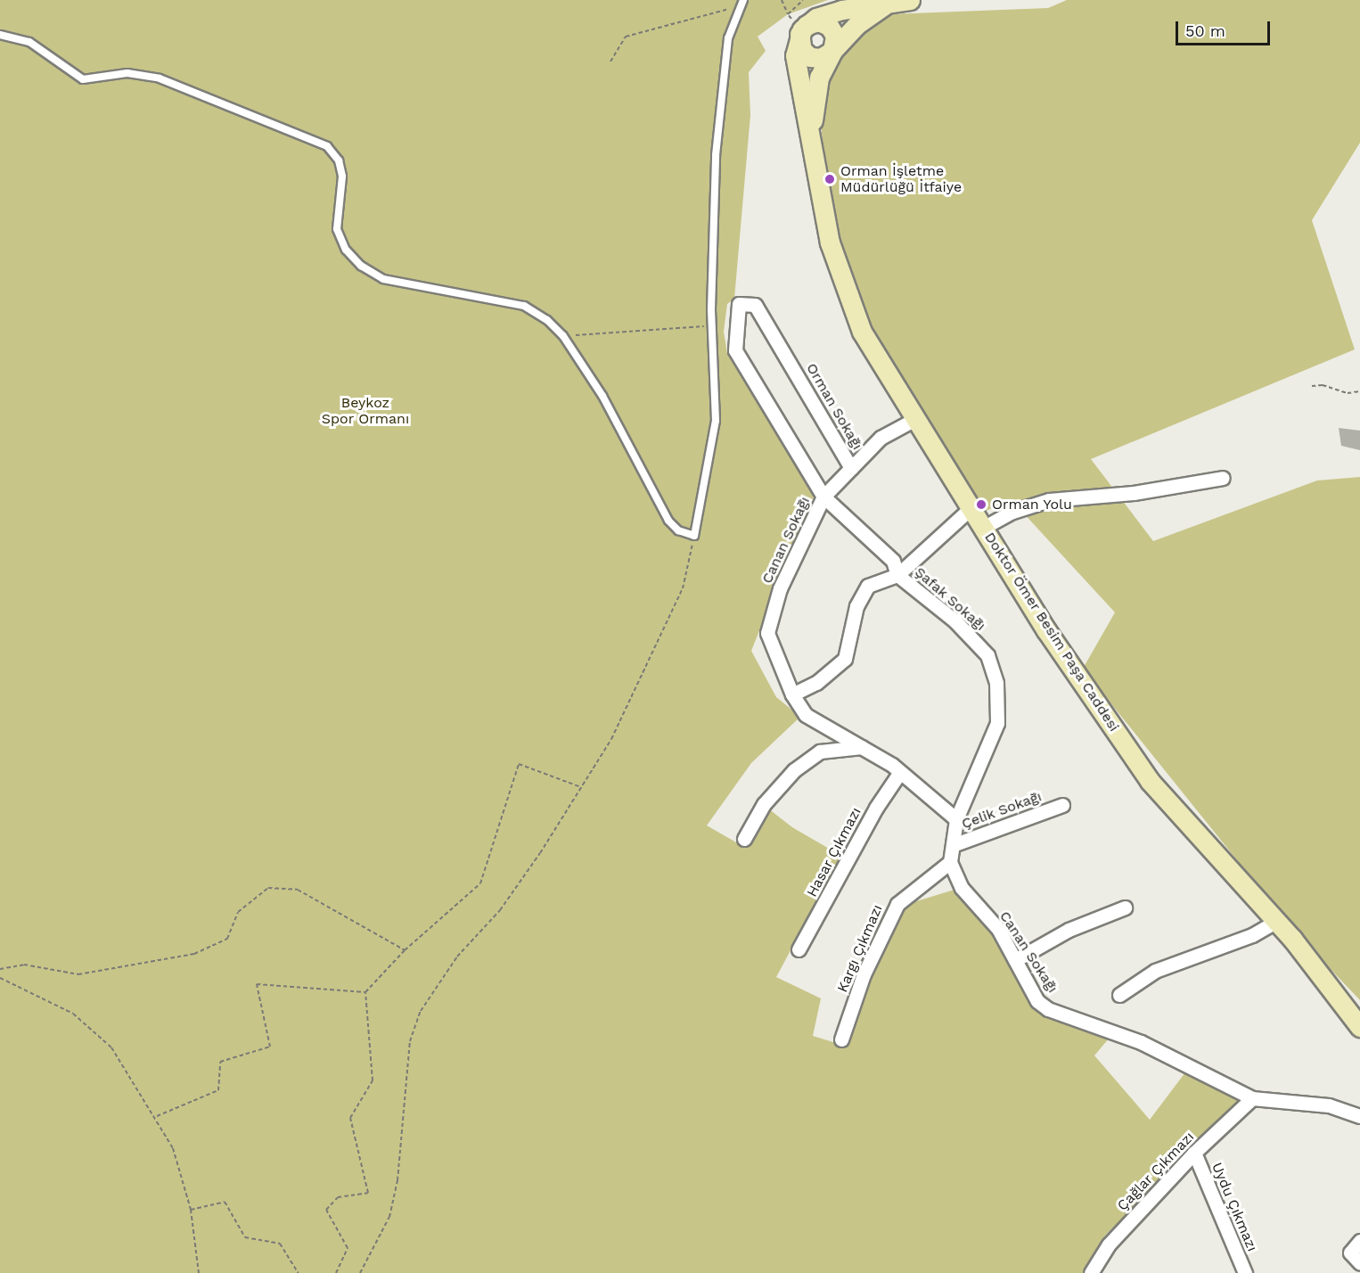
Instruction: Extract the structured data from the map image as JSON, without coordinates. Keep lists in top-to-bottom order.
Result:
{
  "streets": {
    "street": [
      "Orman Sokağı",
      "Canan Sokağı",
      "Şafak Sokağı",
      "Doktor Ömer Besim Paşa Caddesi",
      "Çelik Sokağı",
      "Hasar Çıkmazı",
      "Kargı Çıkmazı",
      "Çağlar Çıkmazı",
      "Uydu Çıkmazı"
    ]
  },
  "crossings": [
    ["Orman Sokağı", "Canan Sokağı"],
    ["Orman Sokağı", "Şafak Sokağı"],
    ["Orman Sokağı", "Doktor Ömer Besim Paşa Caddesi"],
    ["Canan Sokağı", "Şafak Sokağı"],
    ["Canan Sokağı", "Hasar Çıkmazı"],
    ["Canan Sokağı", "Kargı Çıkmazı"],
    ["Canan Sokağı", "Çağlar Çıkmazı"],
    ["Çağlar Çıkmazı", "Uydu Çıkmazı"]
  ],
  "parks": ["Beykoz Spor Ormanı"],
  "places": ["Orman İşletme Müdürlüğü İtfaiye", "Orman Yolu"],
  "scale_bar": "50 m"
}
